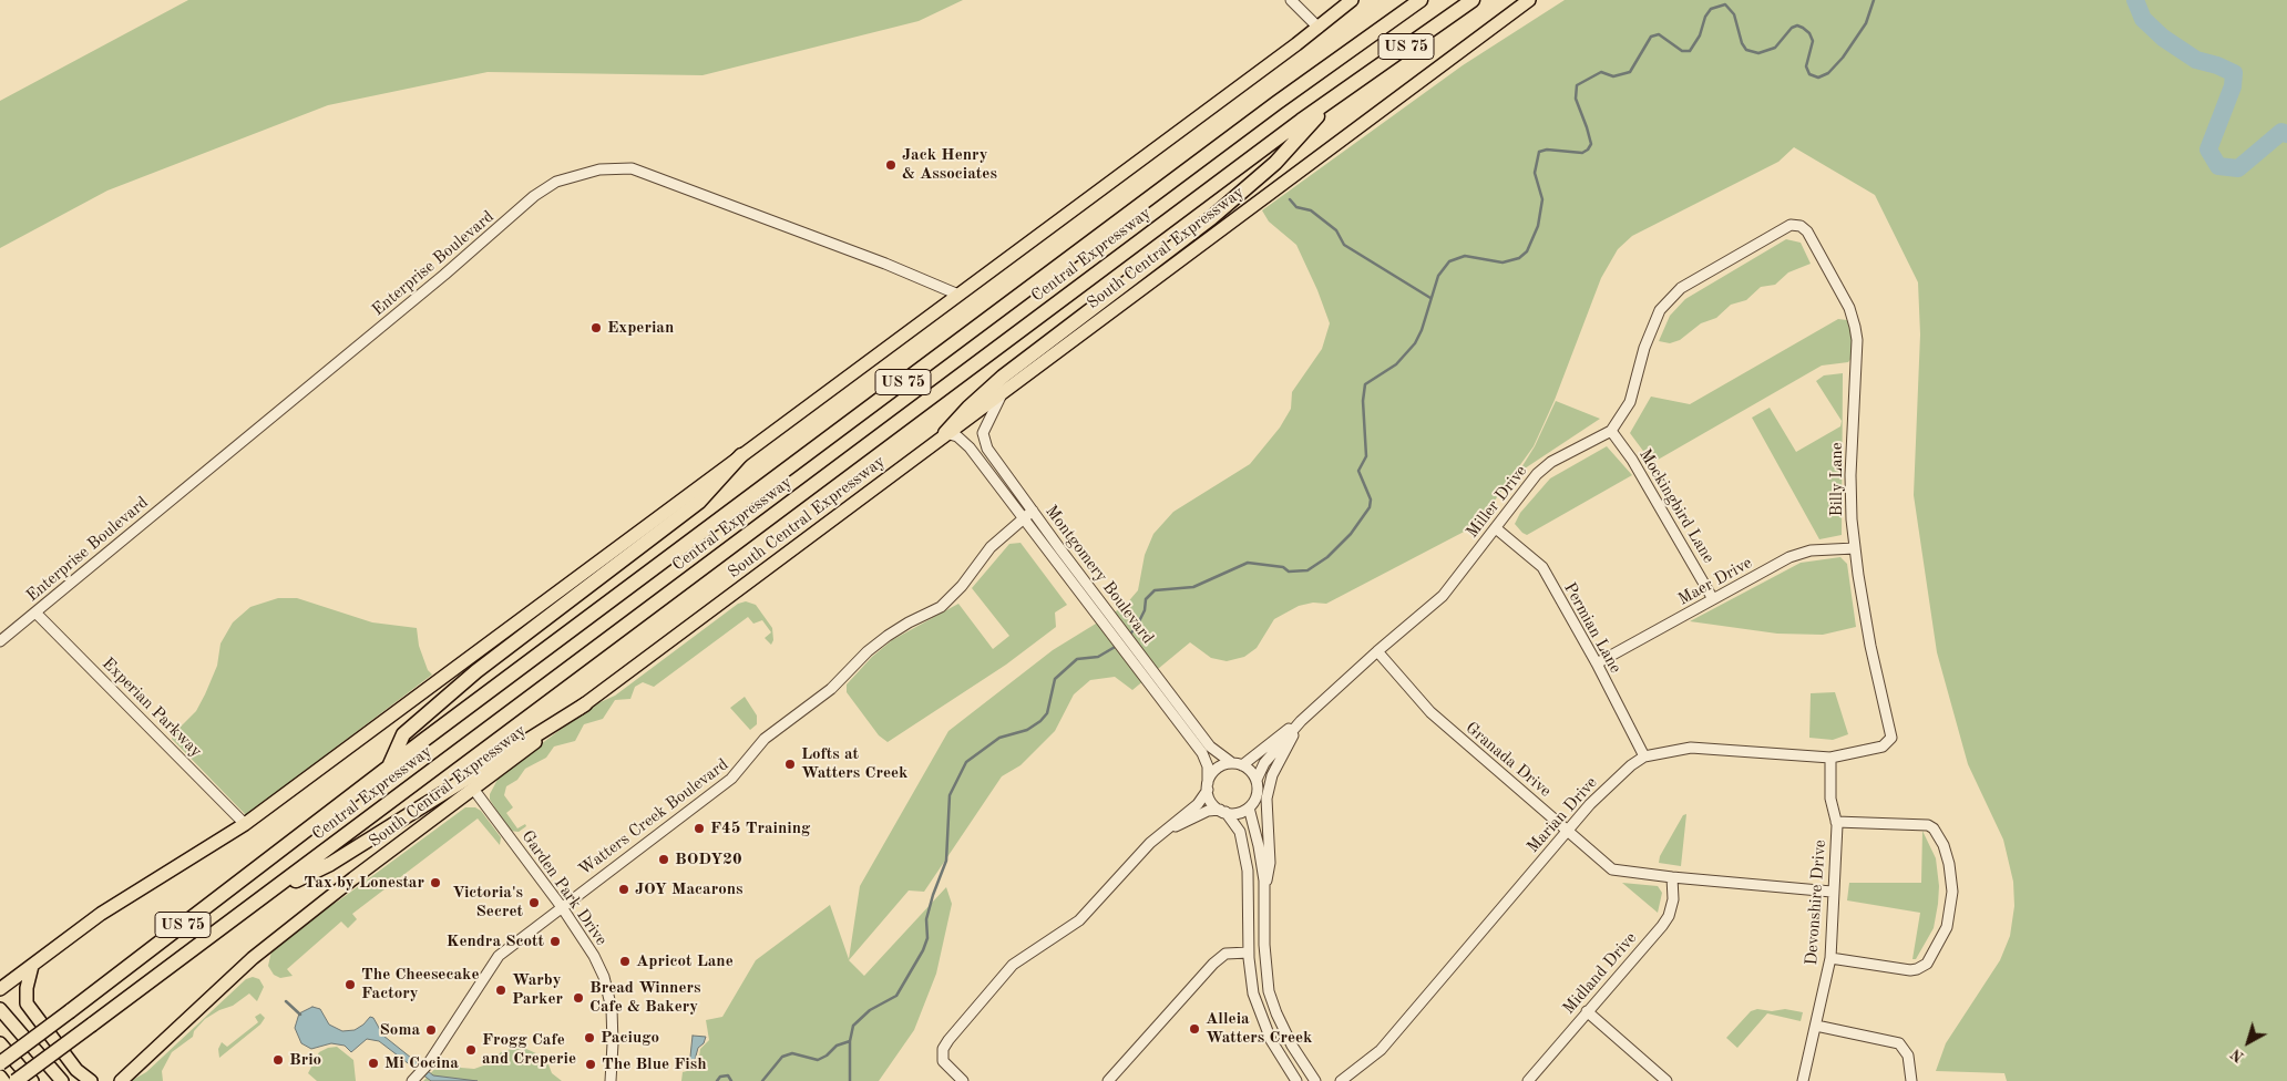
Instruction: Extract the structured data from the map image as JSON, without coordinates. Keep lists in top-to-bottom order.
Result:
{
  "streets": {
    "highway": ["US 75", "Central Expressway"],
    "main road": ["South Central Expressway"],
    "street": [
      "Enterprise Boulevard",
      "Billy Lane",
      "Miller Drive",
      "Mockingbird Lane",
      "Montgomery Boulevard",
      "Maer Drive",
      "Permian Lane",
      "Experian Parkway",
      "Granada Drive",
      "Marian Drive",
      "Watters Creek Boulevard",
      "Garden Park Drive",
      "Devonshire Drive",
      "Midland Drive"
    ]
  },
  "crossings": [
    ["South Central Expressway", "Montgomery Boulevard"],
    ["South Central Expressway", "Garden Park Drive"],
    ["Enterprise Boulevard", "Experian Parkway"],
    ["Billy Lane", "Miller Drive"],
    ["Billy Lane", "Maer Drive"],
    ["Billy Lane", "Marian Drive"],
    ["Miller Drive", "Mockingbird Lane"],
    ["Miller Drive", "Montgomery Boulevard"],
    ["Miller Drive", "Permian Lane"],
    ["Miller Drive", "Granada Drive"],
    ["Mockingbird Lane", "Maer Drive"],
    ["Montgomery Boulevard", "Watters Creek Boulevard"],
    ["Maer Drive", "Permian Lane"],
    ["Permian Lane", "Marian Drive"],
    ["Granada Drive", "Marian Drive"],
    ["Granada Drive", "Devonshire Drive"],
    ["Granada Drive", "Midland Drive"],
    ["Marian Drive", "Devonshire Drive"],
    ["Watters Creek Boulevard", "Garden Park Drive"]
  ],
  "places": [
    "Jack Henry & Associates",
    "Experian",
    "Lofts at Watters Creek",
    "F45 Training",
    "BODY20",
    "Tax by Lonestar",
    "JOY Macarons",
    "Victoria's Secret",
    "Kendra Scott",
    "Apricot Lane",
    "The Cheesecake Factory",
    "Warby Parker",
    "Bread Winners Cafe & Bakery",
    "Alleia Watters Creek",
    "Soma",
    "Paciugo",
    "Frogg Cafe and Creperie",
    "Brio",
    "Mi Cocina",
    "The Blue Fish"
  ],
  "north": "bottom left"
}
